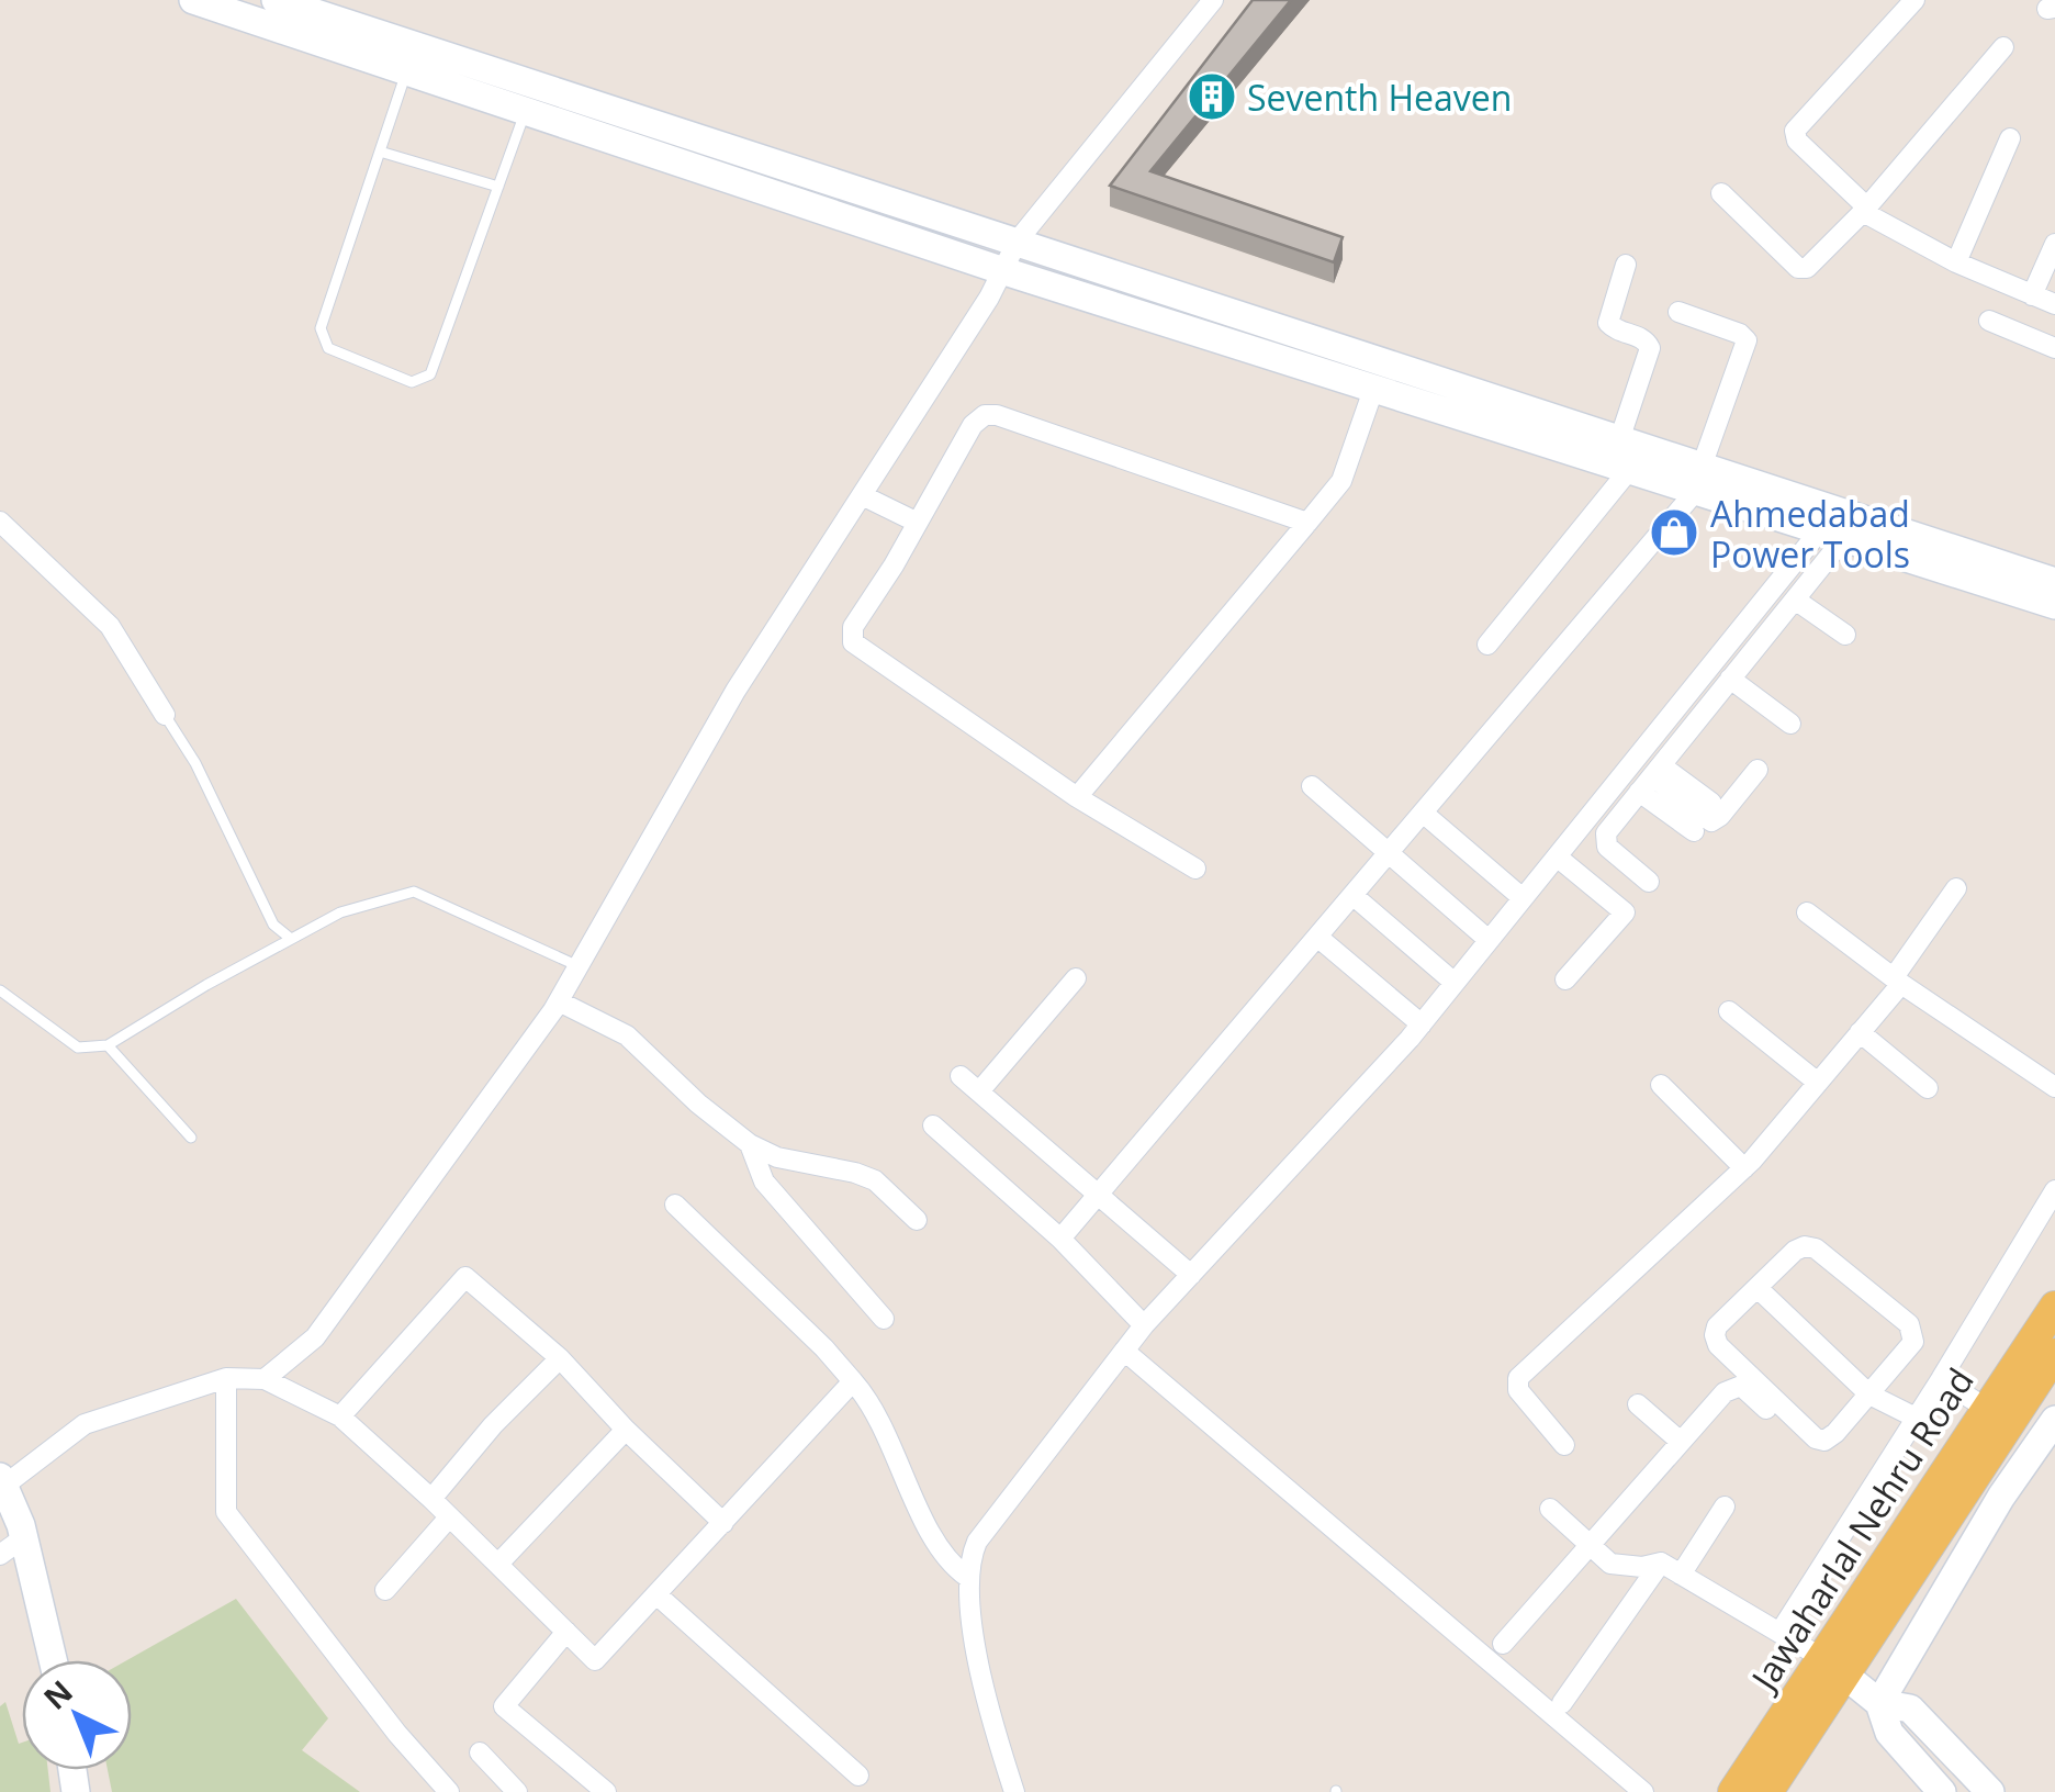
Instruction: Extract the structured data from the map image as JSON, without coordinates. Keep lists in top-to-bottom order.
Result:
{
  "streets": {
    "main road": ["Jawaharlal Nehru Road"]
  },
  "places": {
    "building": ["Seventh Heaven"],
    "shop": ["Ahmedabad Power Tools"]
  },
  "north": "top left"
}
